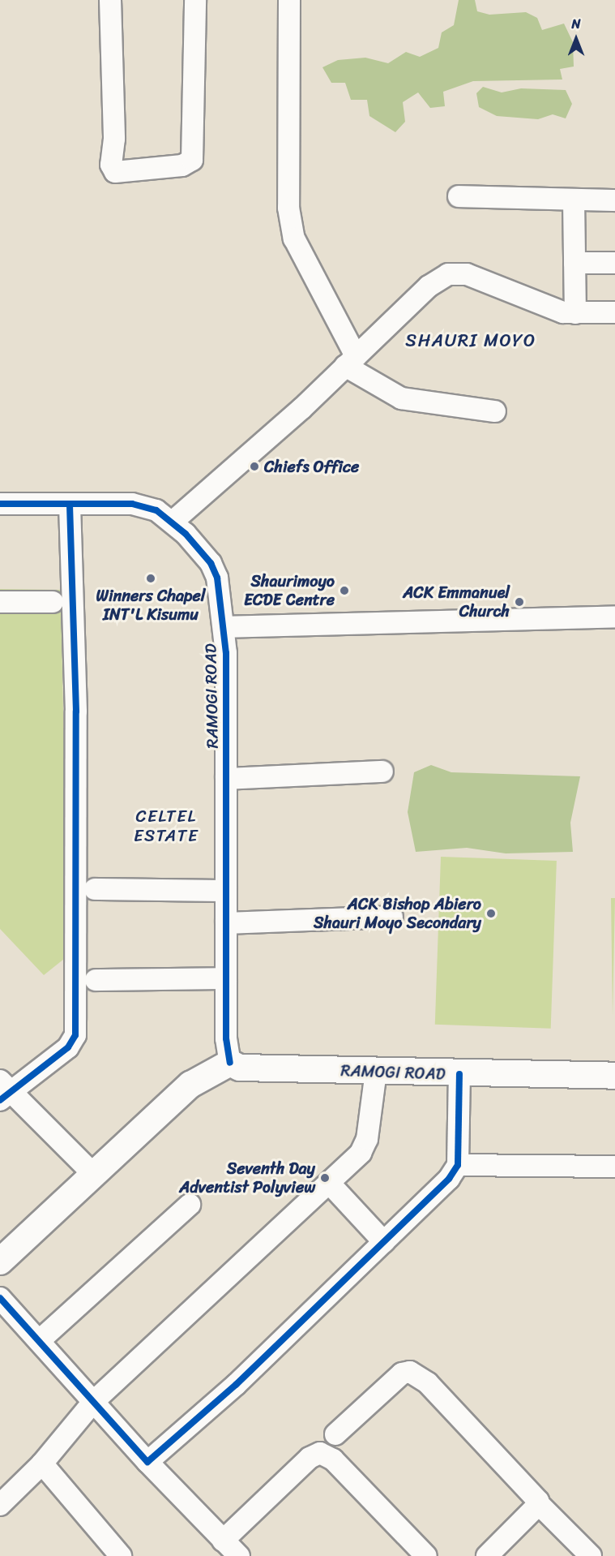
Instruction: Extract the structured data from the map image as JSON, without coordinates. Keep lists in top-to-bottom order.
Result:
{
  "streets": {
    "main road": ["RAMOGI ROAD"]
  },
  "districts": ["SHAURI MOYO", "CELTEL ESTATE"],
  "places": [
    "Chiefs Office",
    "Winners Chapel INT'L Kisumu",
    "Shaurimoyo ECDE Centre",
    "ACK Emmanuel Church",
    "ACK Bishop Abiero Shauri Moyo Secondary",
    "Seventh Day Adventist Polyview"
  ],
  "north": "top"
}
